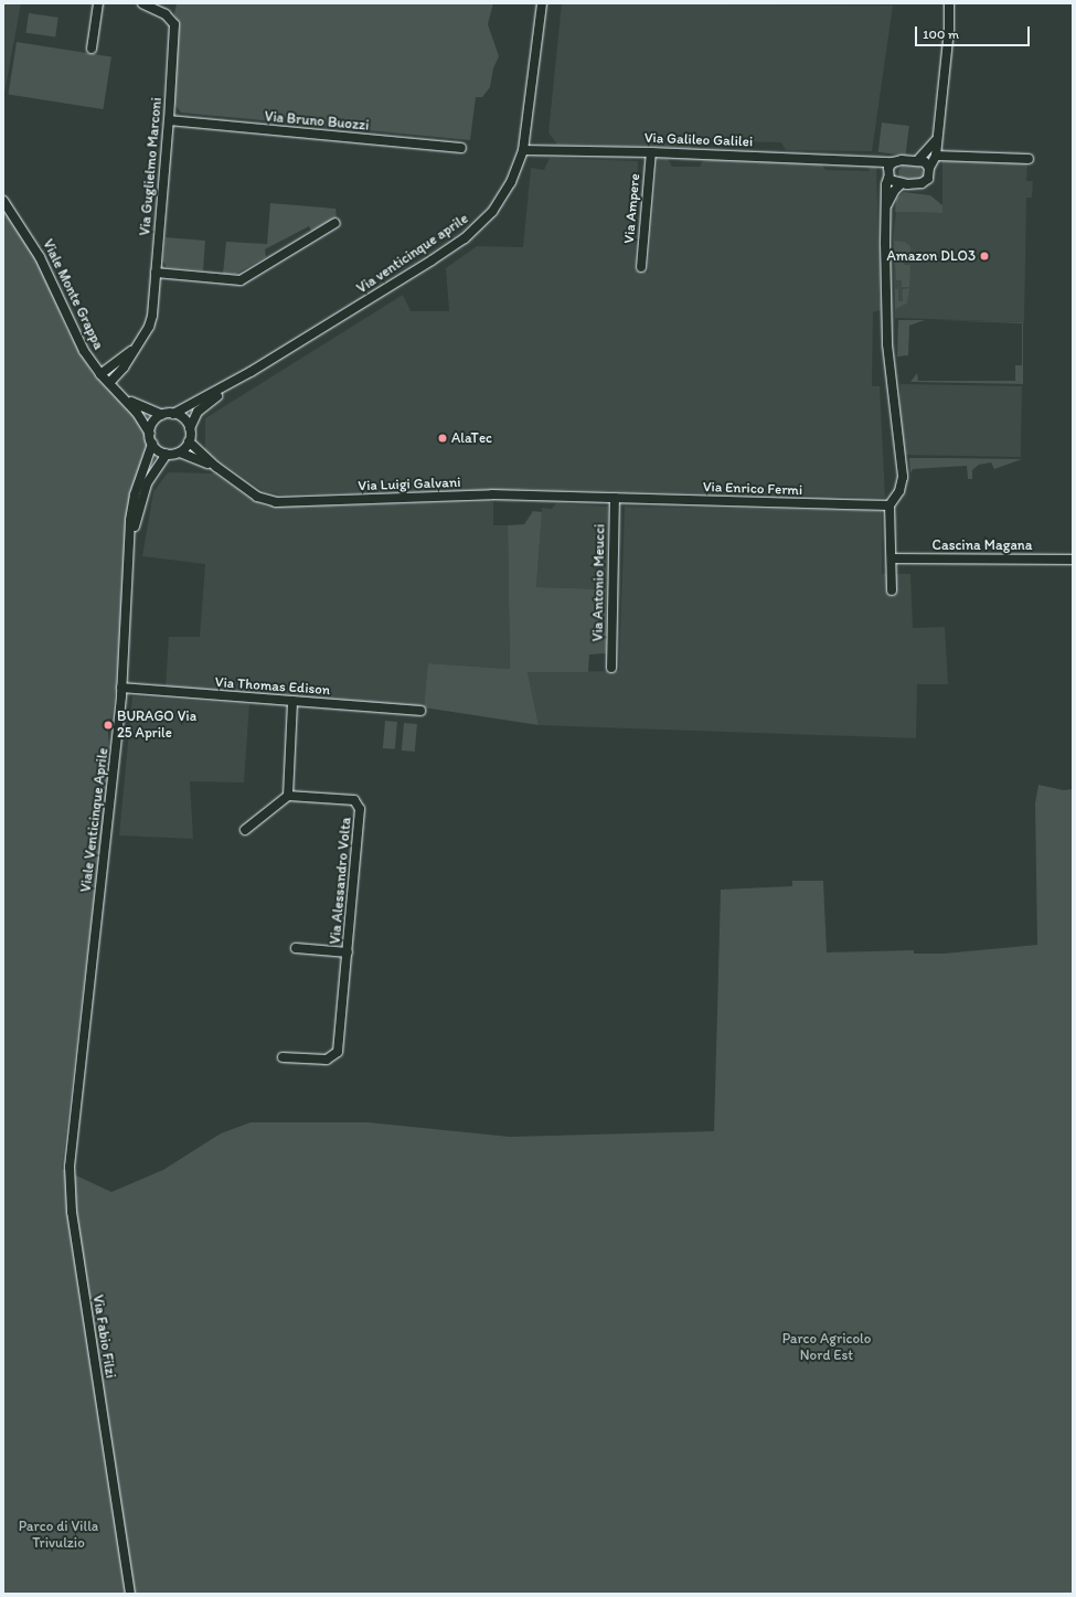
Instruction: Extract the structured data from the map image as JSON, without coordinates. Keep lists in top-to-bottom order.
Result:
{
  "streets": {
    "street": [
      "Via Bruno Buozzi",
      "Via Galileo Galilei",
      "Via Guglielmo Marconi",
      "Via Ampere",
      "Via venticinque aprile",
      "Viale Monte Grappa",
      "Via Luigi Galvani",
      "Via Enrico Fermi",
      "Cascina Magana",
      "Via Antonio Meucci",
      "Via Thomas Edison",
      "Viale Venticinque Aprile",
      "Via Alessandro Volta",
      "Via Fabio Filzi"
    ]
  },
  "crossings": [
    ["Via Bruno Buozzi", "Via Guglielmo Marconi"],
    ["Via Galileo Galilei", "Via Ampere"],
    ["Via Galileo Galilei", "Via venticinque aprile"],
    ["Via Guglielmo Marconi", "Viale Monte Grappa"],
    ["Via venticinque aprile", "Viale Monte Grappa"],
    ["Via venticinque aprile", "Via Luigi Galvani"],
    ["Via venticinque aprile", "Viale Venticinque Aprile"],
    ["Viale Monte Grappa", "Via Luigi Galvani"],
    ["Viale Monte Grappa", "Viale Venticinque Aprile"],
    ["Via Luigi Galvani", "Via Enrico Fermi"],
    ["Via Luigi Galvani", "Via Antonio Meucci"],
    ["Via Luigi Galvani", "Viale Venticinque Aprile"],
    ["Via Enrico Fermi", "Via Antonio Meucci"],
    ["Via Thomas Edison", "Viale Venticinque Aprile"],
    ["Viale Venticinque Aprile", "Via Fabio Filzi"]
  ],
  "parks": ["Parco Agricolo Nord Est", "Parco di Villa Trivulzio"],
  "places": ["Amazon DLO3", "AlaTec", "BURAGO Via 25 Aprile"],
  "scale_bar": "100 m"
}
